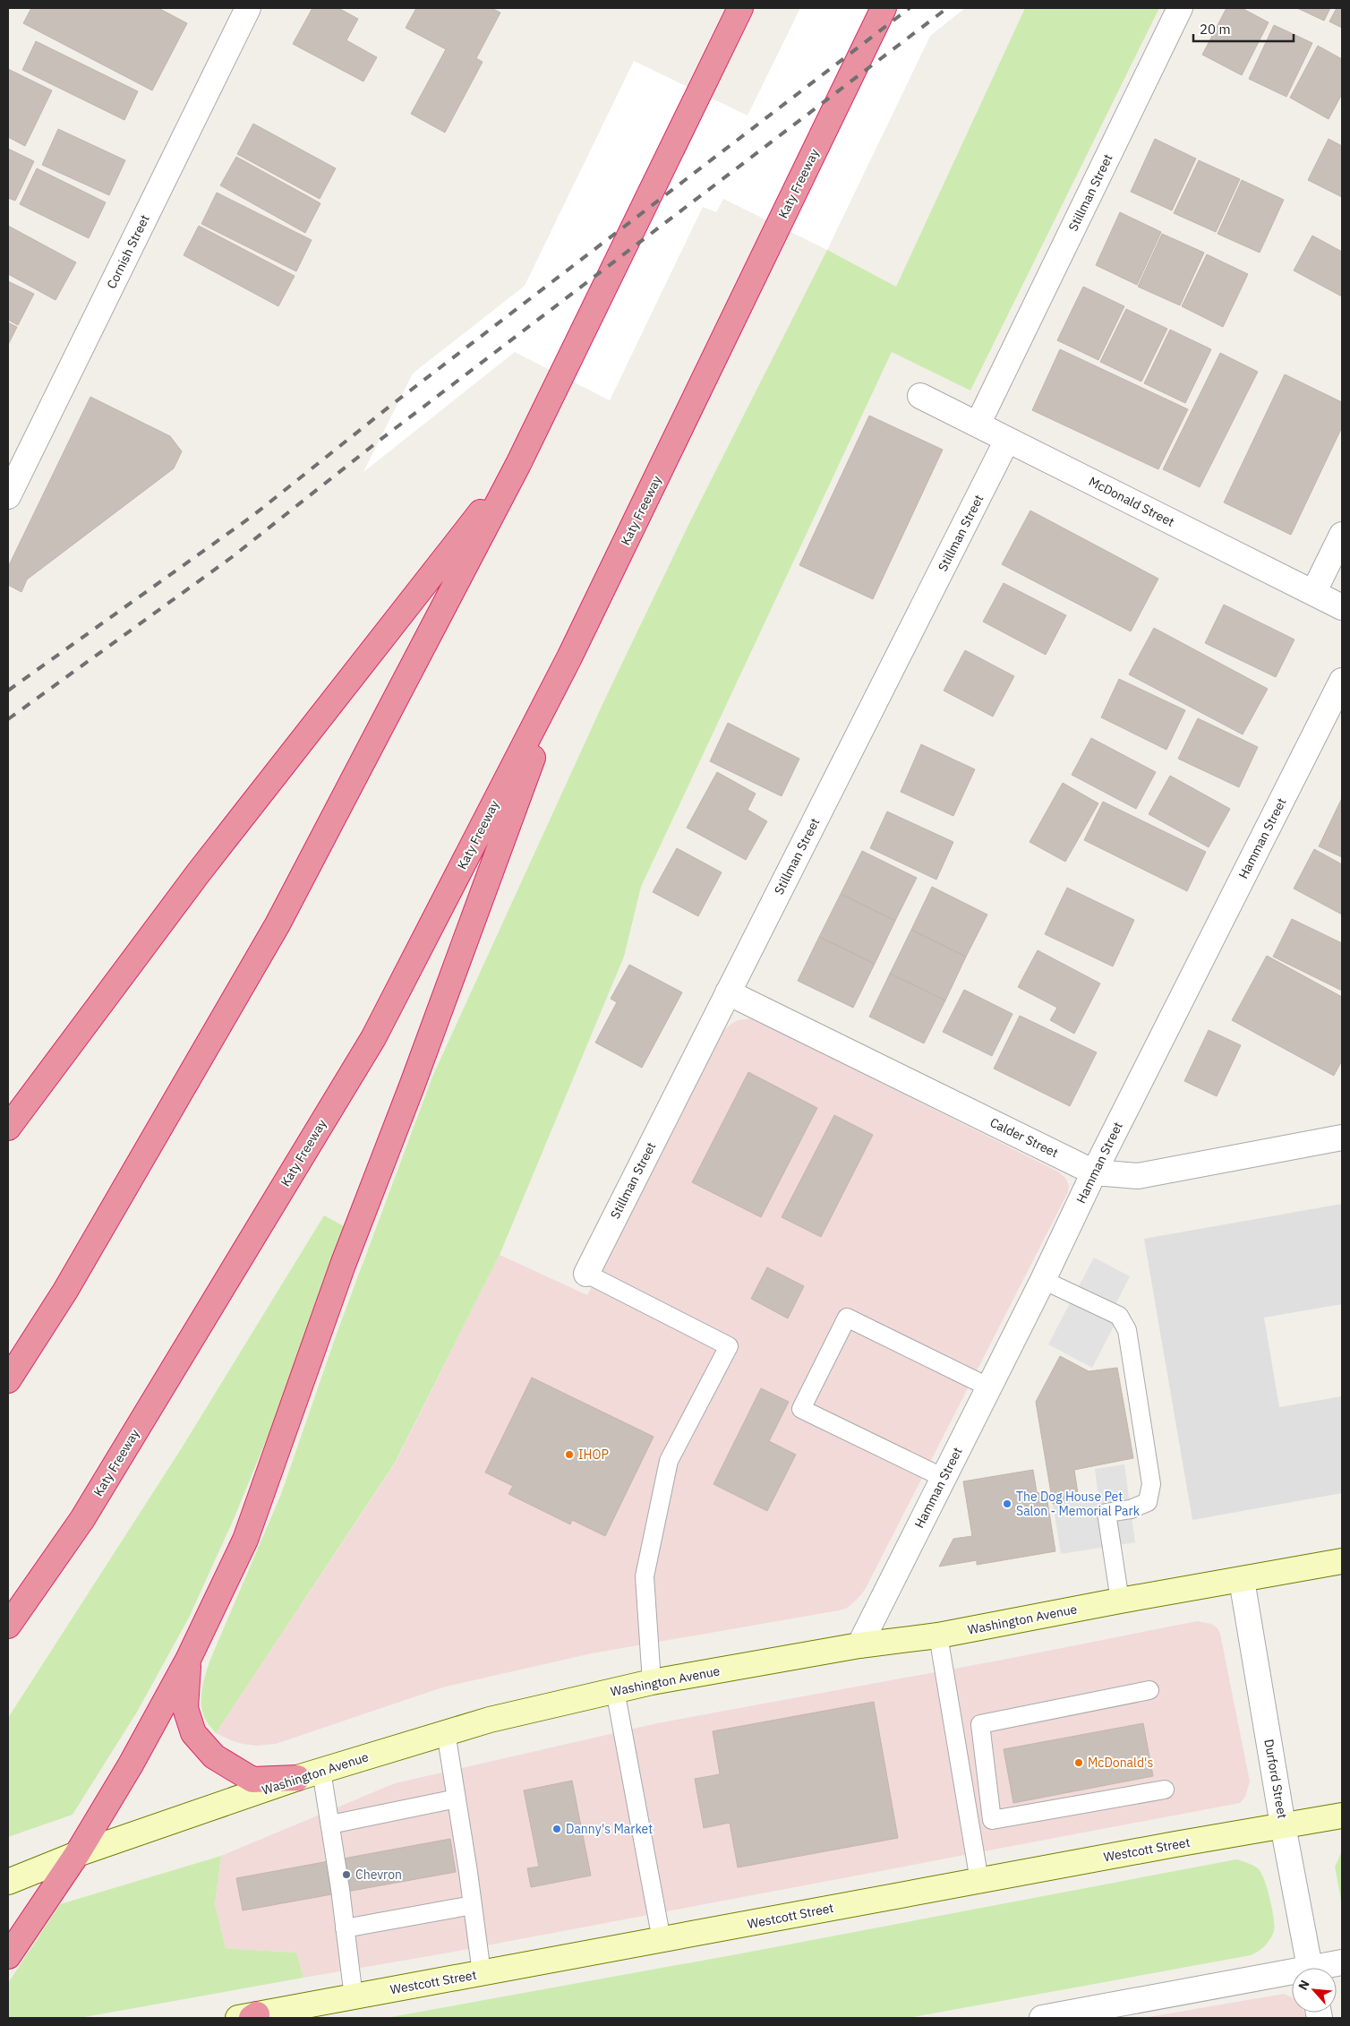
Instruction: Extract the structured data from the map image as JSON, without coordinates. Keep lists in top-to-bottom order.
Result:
{
  "streets": {
    "highway": ["Katy Freeway"],
    "main road": ["Washington Avenue", "Westcott Street"],
    "street": [
      "Stillman Street",
      "Cornish Street",
      "McDonald Street",
      "Hamman Street",
      "Calder Street",
      "Durford Street"
    ]
  },
  "crossings": [
    ["Stillman Street", "McDonald Street"],
    ["Stillman Street", "Calder Street"],
    ["Hamman Street", "Calder Street"],
    ["Hamman Street", "Washington Avenue"],
    ["Washington Avenue", "Durford Street"],
    ["Durford Street", "Westcott Street"]
  ],
  "places": [
    "IHOP",
    "The Dog House Pet Salon - Memorial Park",
    "McDonald's",
    "Danny's Market",
    "Chevron"
  ],
  "scale_bar": "20 m",
  "north": "top left"
}
